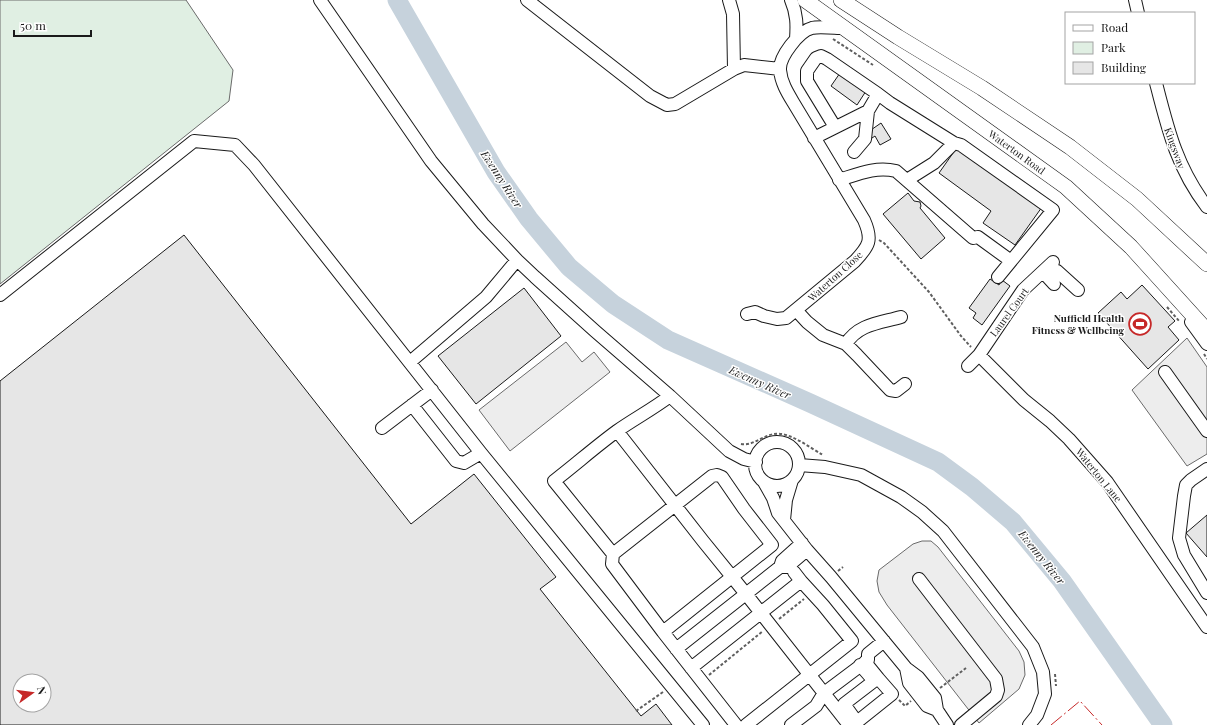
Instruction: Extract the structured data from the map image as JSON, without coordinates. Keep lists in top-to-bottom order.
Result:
{
  "streets": {
    "main road": ["Waterton Road"],
    "street": [
      "Kingsway",
      "Waterton Close",
      "Laurel Court",
      "Waterton Lane"
    ]
  },
  "crossings": [
    ["Laurel Court", "Waterton Lane"]
  ],
  "water": ["Ewenny River"],
  "places": {
    "sports": ["Nuffield Health Fitness & Wellbeing"]
  },
  "legend": ["Road", "Park", "Building"],
  "scale_bar": "50 m",
  "north": "right"
}
